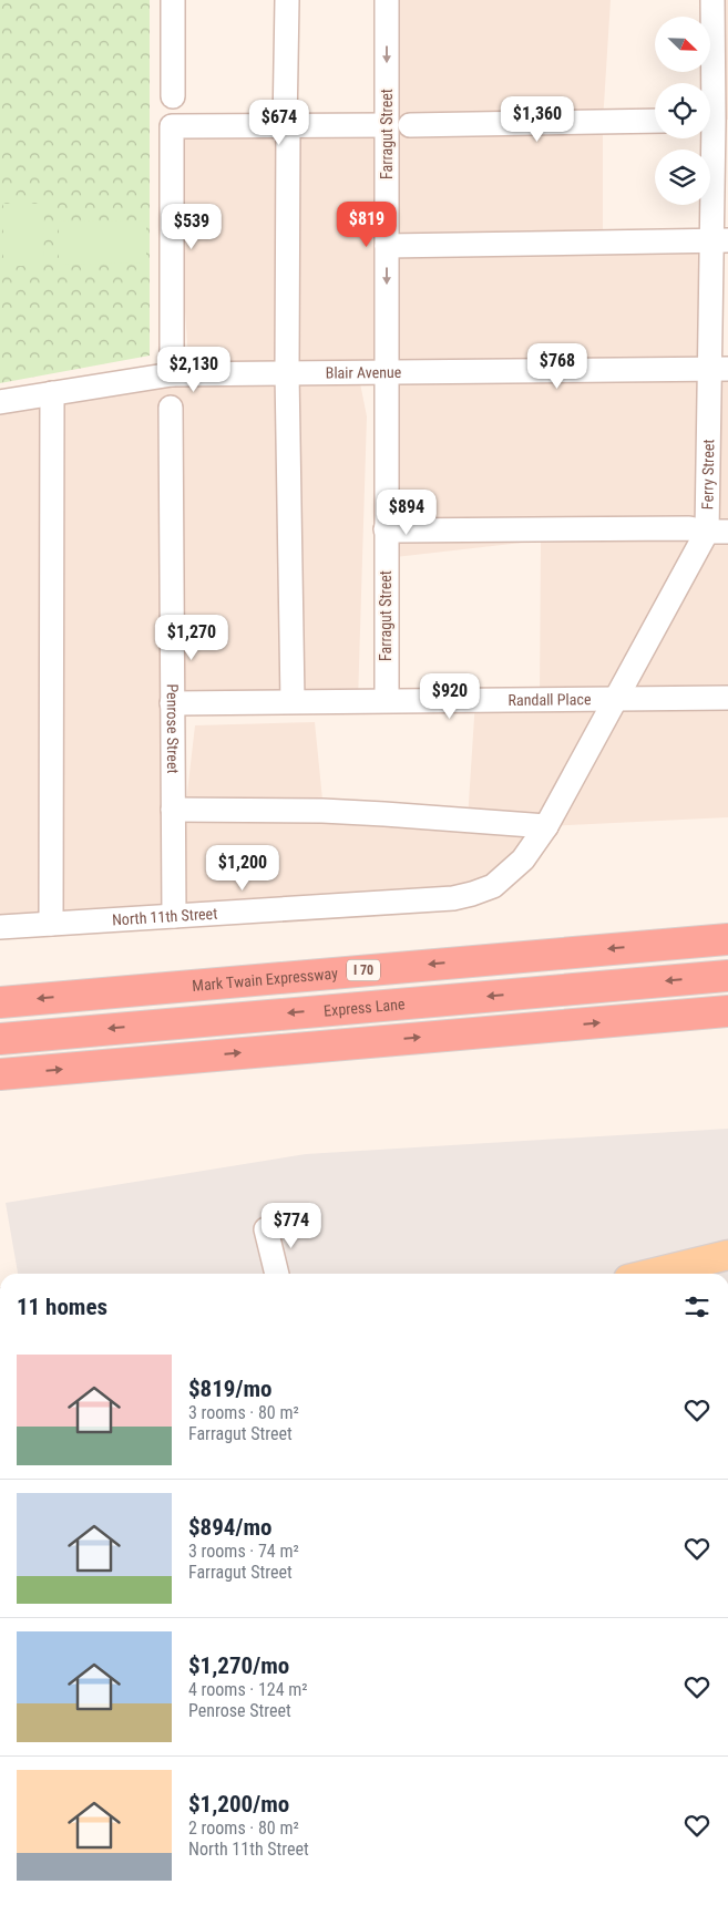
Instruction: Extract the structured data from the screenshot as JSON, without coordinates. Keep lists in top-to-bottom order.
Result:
{
  "streets": {
    "highway": ["I 70", "Mark Twain Expressway", "Express Lane"],
    "street": [
      "Farragut Street",
      "Blair Avenue",
      "Ferry Street",
      "Randall Place",
      "Penrose Street",
      "North 11th Street"
    ]
  },
  "crossings": [
    ["Farragut Street", "Blair Avenue"],
    ["Farragut Street", "Randall Place"],
    ["Blair Avenue", "Ferry Street"],
    ["Ferry Street", "Randall Place"],
    ["Ferry Street", "North 11th Street"],
    ["Randall Place", "Penrose Street"],
    ["Penrose Street", "North 11th Street"]
  ],
  "north": "bottom right",
  "page": {
    "price": [
      "$1,360",
      "$674",
      "$819",
      "$539",
      "$768",
      "$2,130",
      "$894",
      "$1,270",
      "$920",
      "$1,200",
      "$774"
    ],
    "heading": "11 homes",
    "list": [
      {
        "name": "$819/mo",
        "note": "3 rooms · 80 m² · Farragut Street"
      },
      {
        "name": "$894/mo",
        "note": "3 rooms · 74 m² · Farragut Street"
      },
      {
        "name": "$1,270/mo",
        "note": "4 rooms · 124 m² · Penrose Street"
      },
      {
        "name": "$1,200/mo",
        "note": "2 rooms · 80 m² · North 11th Street"
      }
    ]
  }
}
